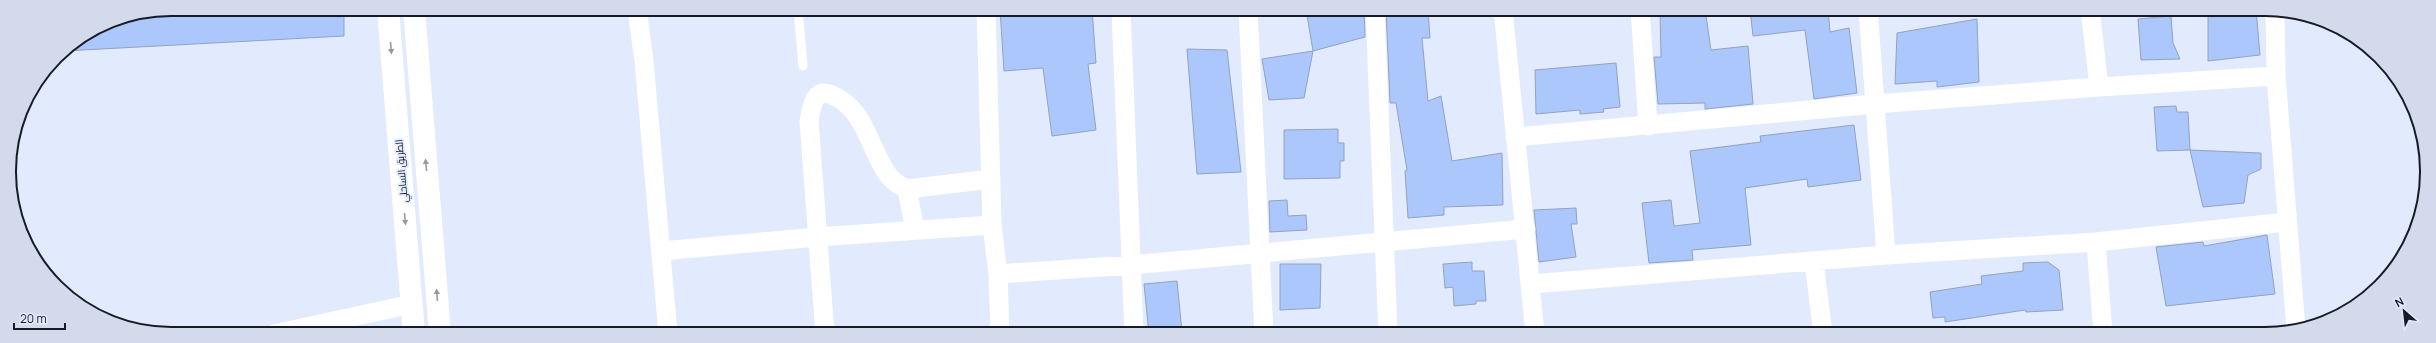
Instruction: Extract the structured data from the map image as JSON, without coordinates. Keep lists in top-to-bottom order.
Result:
{
  "streets": {
    "highway": ["الطريق الساحلي"]
  },
  "scale_bar": "20 m",
  "north": "top left"
}
